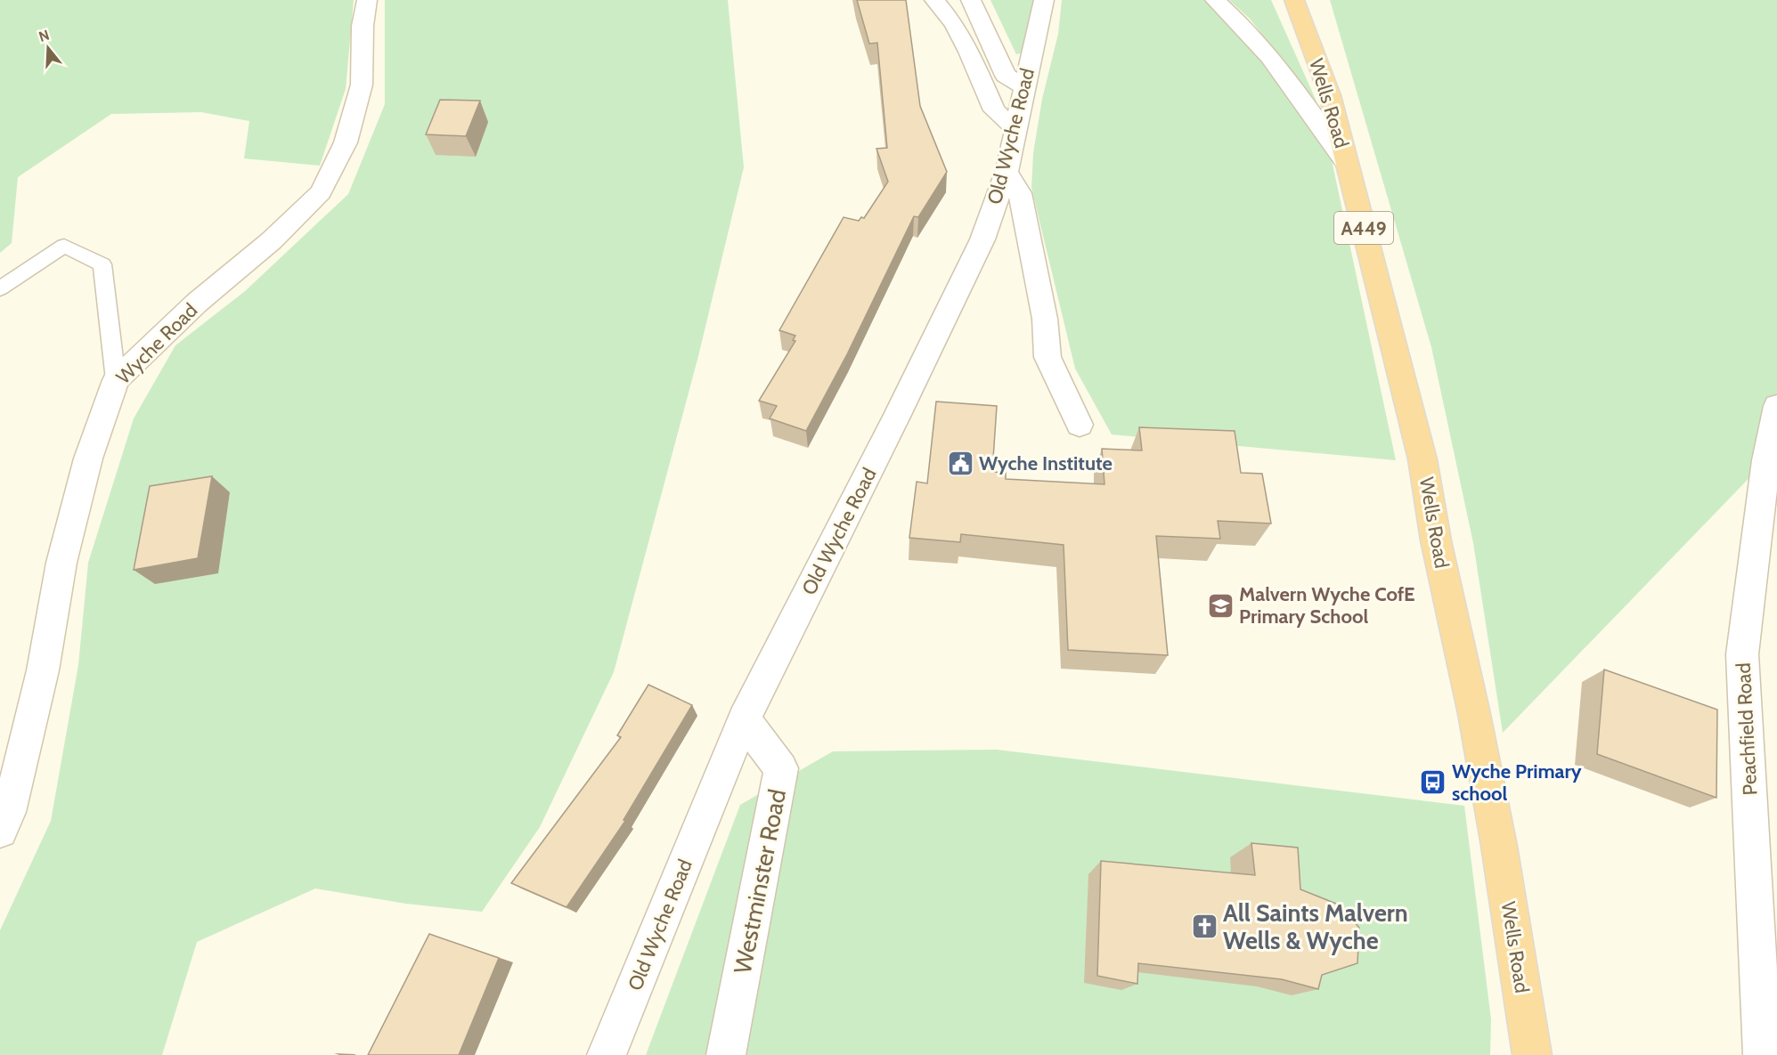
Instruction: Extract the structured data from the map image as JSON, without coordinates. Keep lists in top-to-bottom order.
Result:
{
  "streets": {
    "highway": ["Wells Road", "A449"],
    "street": [
      "Old Wyche Road",
      "Wyche Road",
      "Peachfield Road",
      "Westminster Road"
    ]
  },
  "crossings": [
    ["Old Wyche Road", "Westminster Road"]
  ],
  "places": {
    "public building": ["Wyche Institute"],
    "school or university": ["Malvern Wyche CofE Primary School"],
    "bus stop": ["Wyche Primary school"],
    "church": ["All Saints Malvern Wells & Wyche"]
  },
  "north": "top"
}
